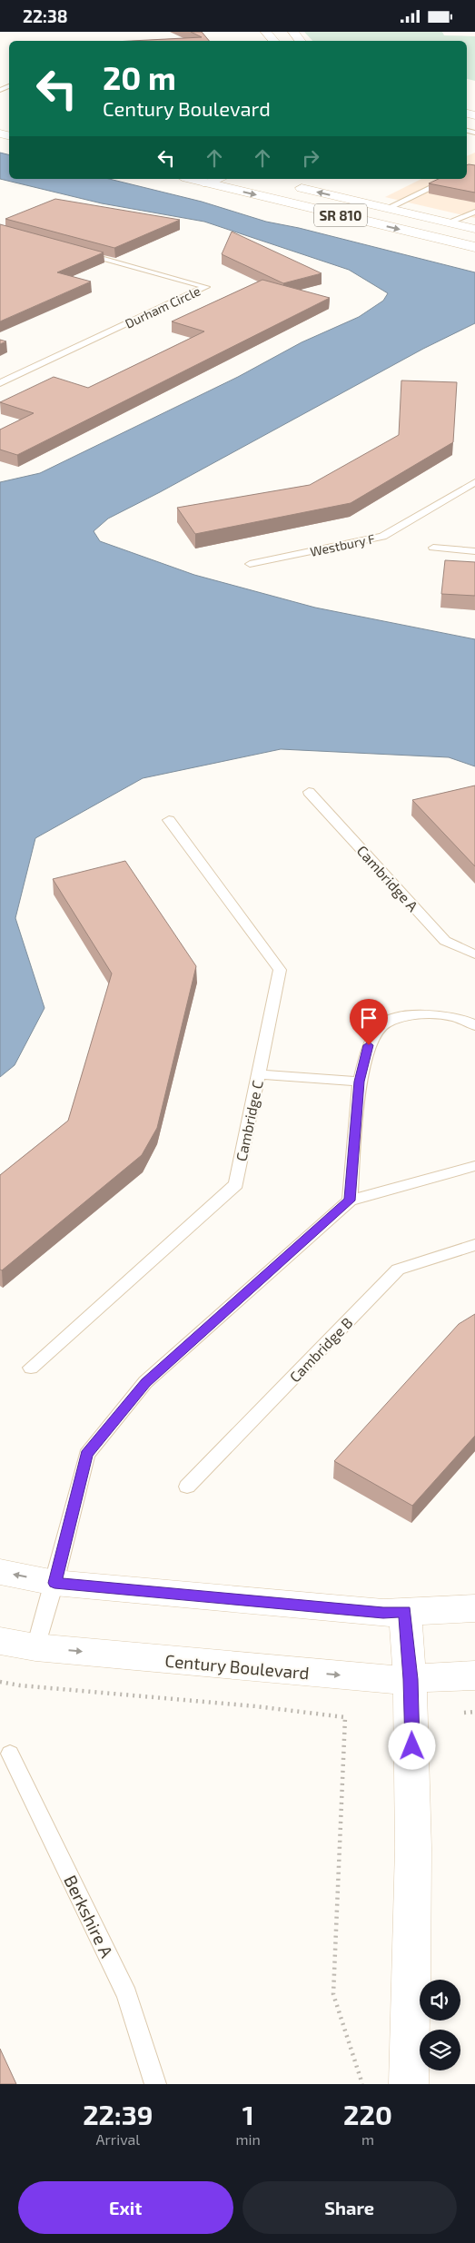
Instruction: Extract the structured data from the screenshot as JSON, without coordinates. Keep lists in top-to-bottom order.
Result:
{
  "streets": {
    "street": ["SR 810", "Century Boulevard"],
    "lane": [
      "Durham Circle",
      "Westbury F",
      "Cambridge A",
      "Cambridge C",
      "Cambridge B",
      "Berkshire A"
    ]
  },
  "page": {
    "status": "22:38",
    "turn": ["20 m", "Century Boulevard"],
    "eta": [
      "22:39",
      "Arrival",
      "1",
      "min",
      "220",
      "m"
    ],
    "buttons": ["Exit", "Share"]
  }
}
